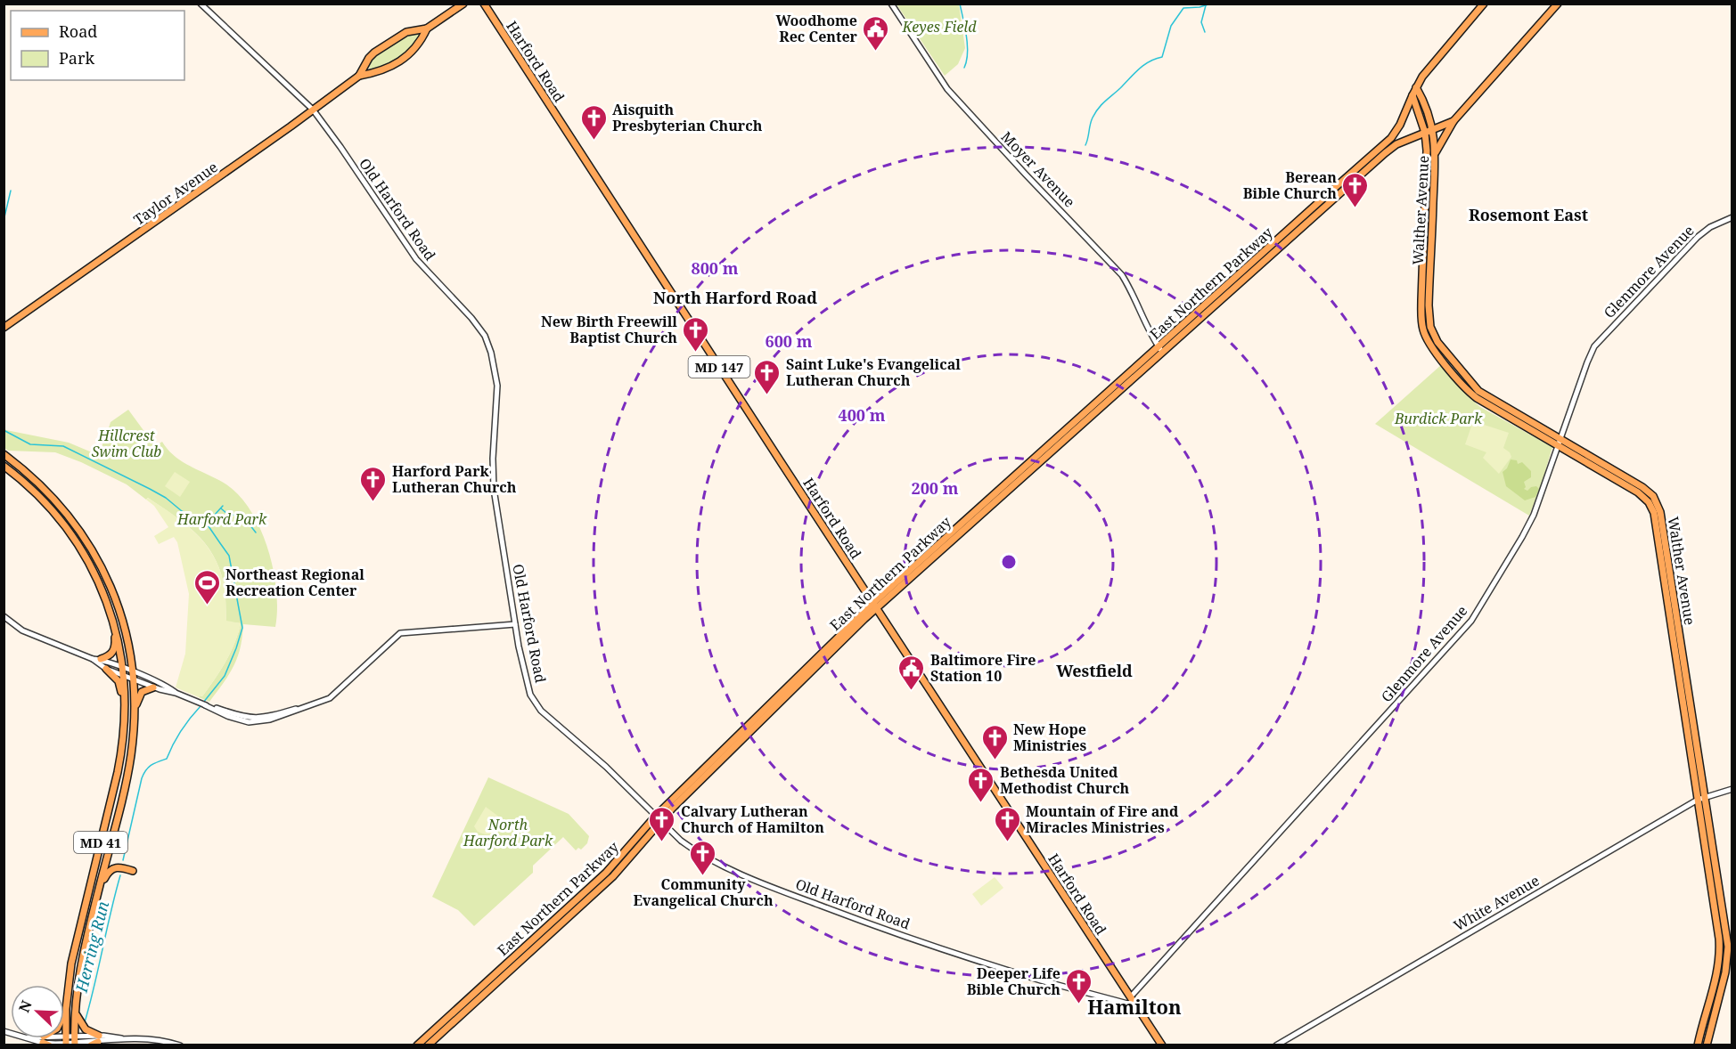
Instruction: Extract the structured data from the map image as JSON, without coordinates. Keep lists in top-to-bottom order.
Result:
{
  "streets": {
    "main road": [
      "Harford Road",
      "Taylor Avenue",
      "Walther Avenue",
      "East Northern Parkway",
      "MD 147",
      "MD 41"
    ],
    "street": [
      "Moyer Avenue",
      "Old Harford Road",
      "Glenmore Avenue",
      "White Avenue"
    ]
  },
  "crossings": [
    ["Harford Road", "Old Harford Road"],
    ["Harford Road", "Glenmore Avenue"],
    ["Harford Road", "East Northern Parkway"],
    ["Moyer Avenue", "East Northern Parkway"],
    ["Taylor Avenue", "Old Harford Road"],
    ["Old Harford Road", "East Northern Parkway"],
    ["Walther Avenue", "Glenmore Avenue"],
    ["Walther Avenue", "East Northern Parkway"],
    ["Walther Avenue", "White Avenue"]
  ],
  "districts": [
    "Rosemont East",
    "North Harford Road",
    "Westfield",
    "Hamilton"
  ],
  "water": ["Herring Run"],
  "parks": [
    "Keyes Field",
    "Burdick Park",
    "Hillcrest Swim Club",
    "Harford Park",
    "North Harford Park"
  ],
  "places": {
    "public building": ["Woodhome Rec Center", "Baltimore Fire Station 10"],
    "church": [
      "Aisquith Presbyterian Church",
      "Berean Bible Church",
      "New Birth Freewill Baptist Church",
      "Saint Luke's Evangelical Lutheran Church",
      "Harford Park Lutheran Church",
      "New Hope Ministries",
      "Bethesda United Methodist Church",
      "Calvary Lutheran Church of Hamilton",
      "Mountain of Fire and Miracles Ministries",
      "Community Evangelical Church",
      "Deeper Life Bible Church"
    ],
    "sports": ["Northeast Regional Recreation Center"]
  },
  "legend": ["Road", "Park"],
  "north": "top left",
  "rings": [
    "800 m",
    "600 m",
    "400 m",
    "200 m"
  ]
}
